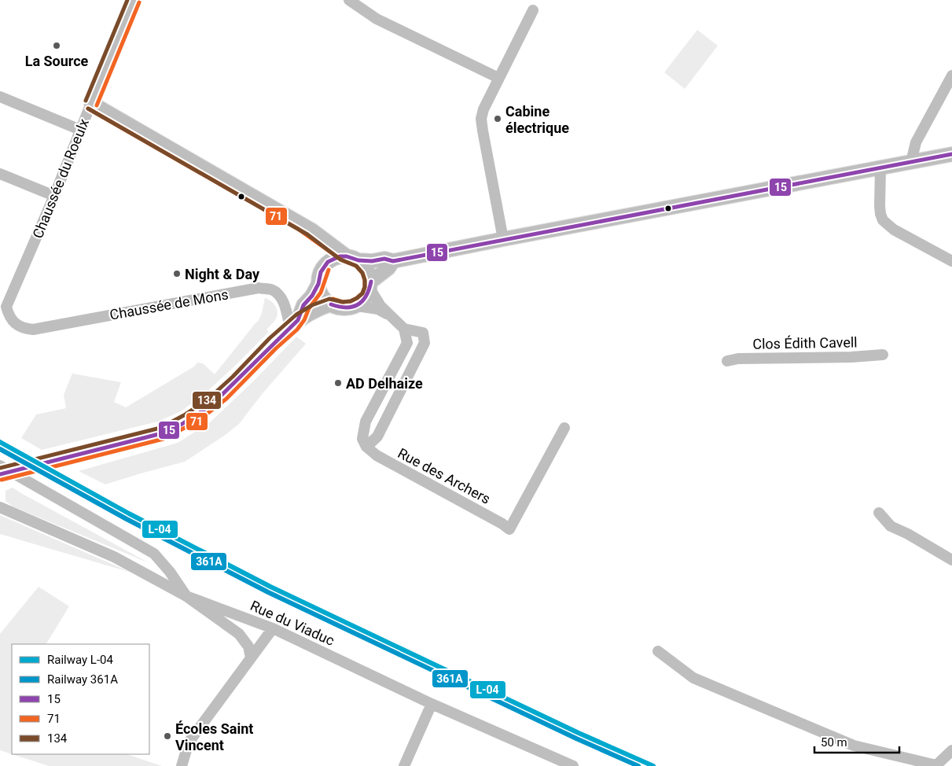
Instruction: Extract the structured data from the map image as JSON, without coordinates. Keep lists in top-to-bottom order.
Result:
{
  "streets": {
    "main road": ["Chaussée du Roeulx"],
    "street": [
      "Chaussée de Mons",
      "Clos Édith Cavell",
      "Rue des Archers",
      "Rue du Viaduc"
    ]
  },
  "crossings": [
    ["Chaussée du Roeulx", "Chaussée de Mons"]
  ],
  "places": [
    "La Source",
    "Cabine électrique",
    "Night & Day",
    "AD Delhaize",
    "Écoles Saint Vincent"
  ],
  "lines": [
    "transit line 134",
    "transit line 71",
    "transit line 15",
    "rail line L-04",
    "rail line 361A"
  ],
  "legend": [
    "Railway L-04",
    "Railway 361A",
    "15",
    "71",
    "134"
  ],
  "scale_bar": "50 m"
}
